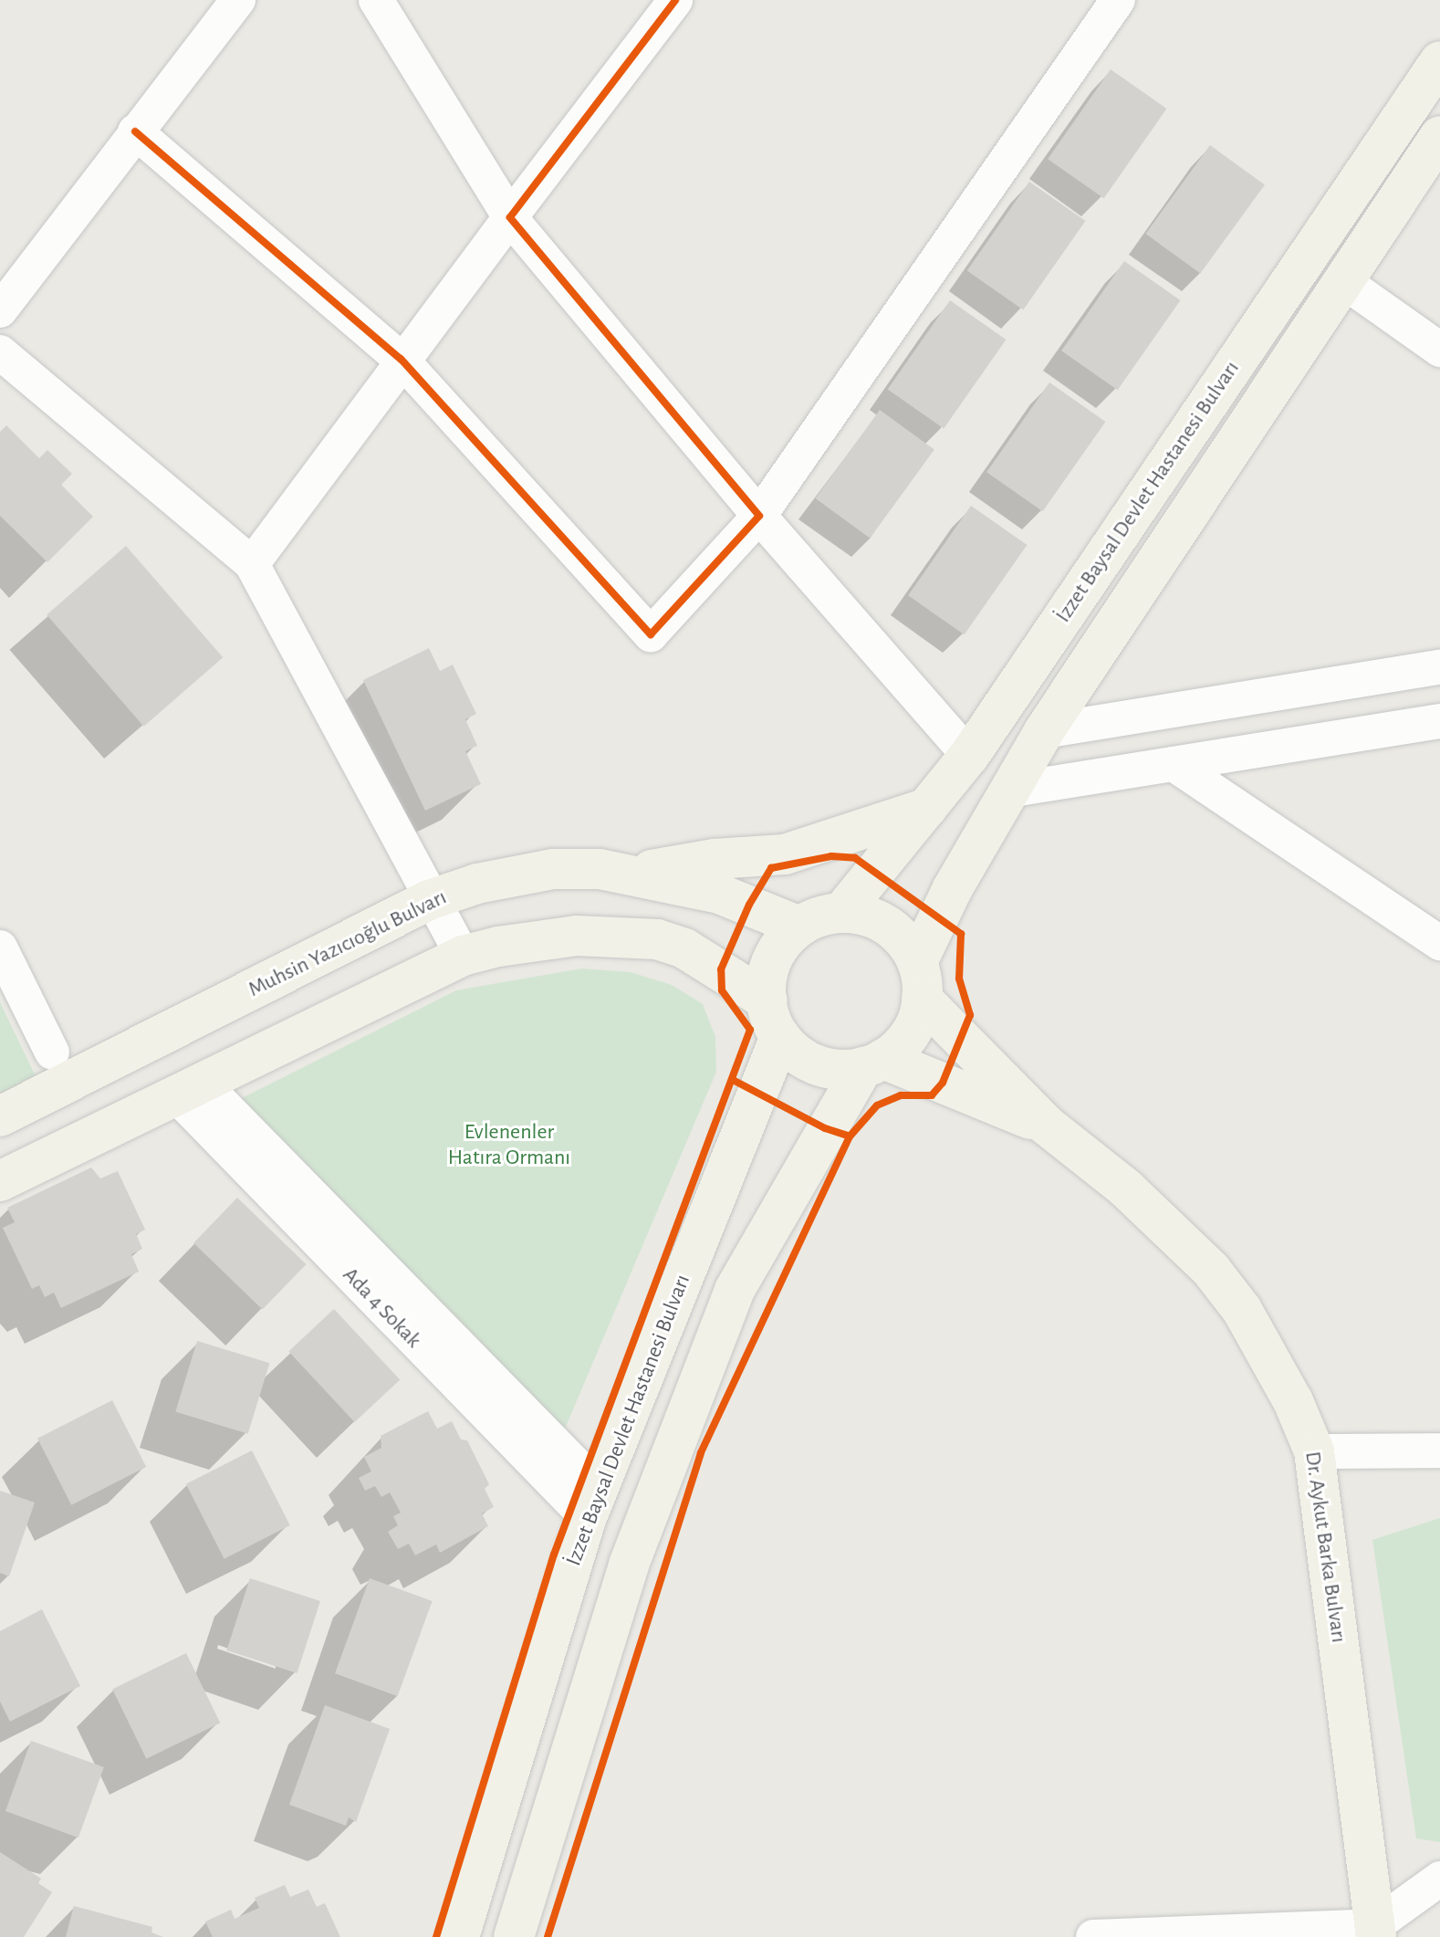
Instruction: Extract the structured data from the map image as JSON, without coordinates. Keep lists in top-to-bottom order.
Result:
{
  "streets": {
    "main road": ["İzzet Baysal Devlet Hastanesi Bulvarı", "Muhsin Yazıcıoğlu Bulvarı", "Dr. Aykut Barka Bulvarı"],
    "street": ["Ada 4 Sokak"]
  },
  "crossings": [
    ["İzzet Baysal Devlet Hastanesi Bulvarı", "Muhsin Yazıcıoğlu Bulvarı"],
    ["İzzet Baysal Devlet Hastanesi Bulvarı", "Ada 4 Sokak"],
    ["İzzet Baysal Devlet Hastanesi Bulvarı", "Dr. Aykut Barka Bulvarı"],
    ["Muhsin Yazıcıoğlu Bulvarı", "Dr. Aykut Barka Bulvarı"]
  ],
  "parks": ["Evlenenler Hatıra Ormanı"]
}
